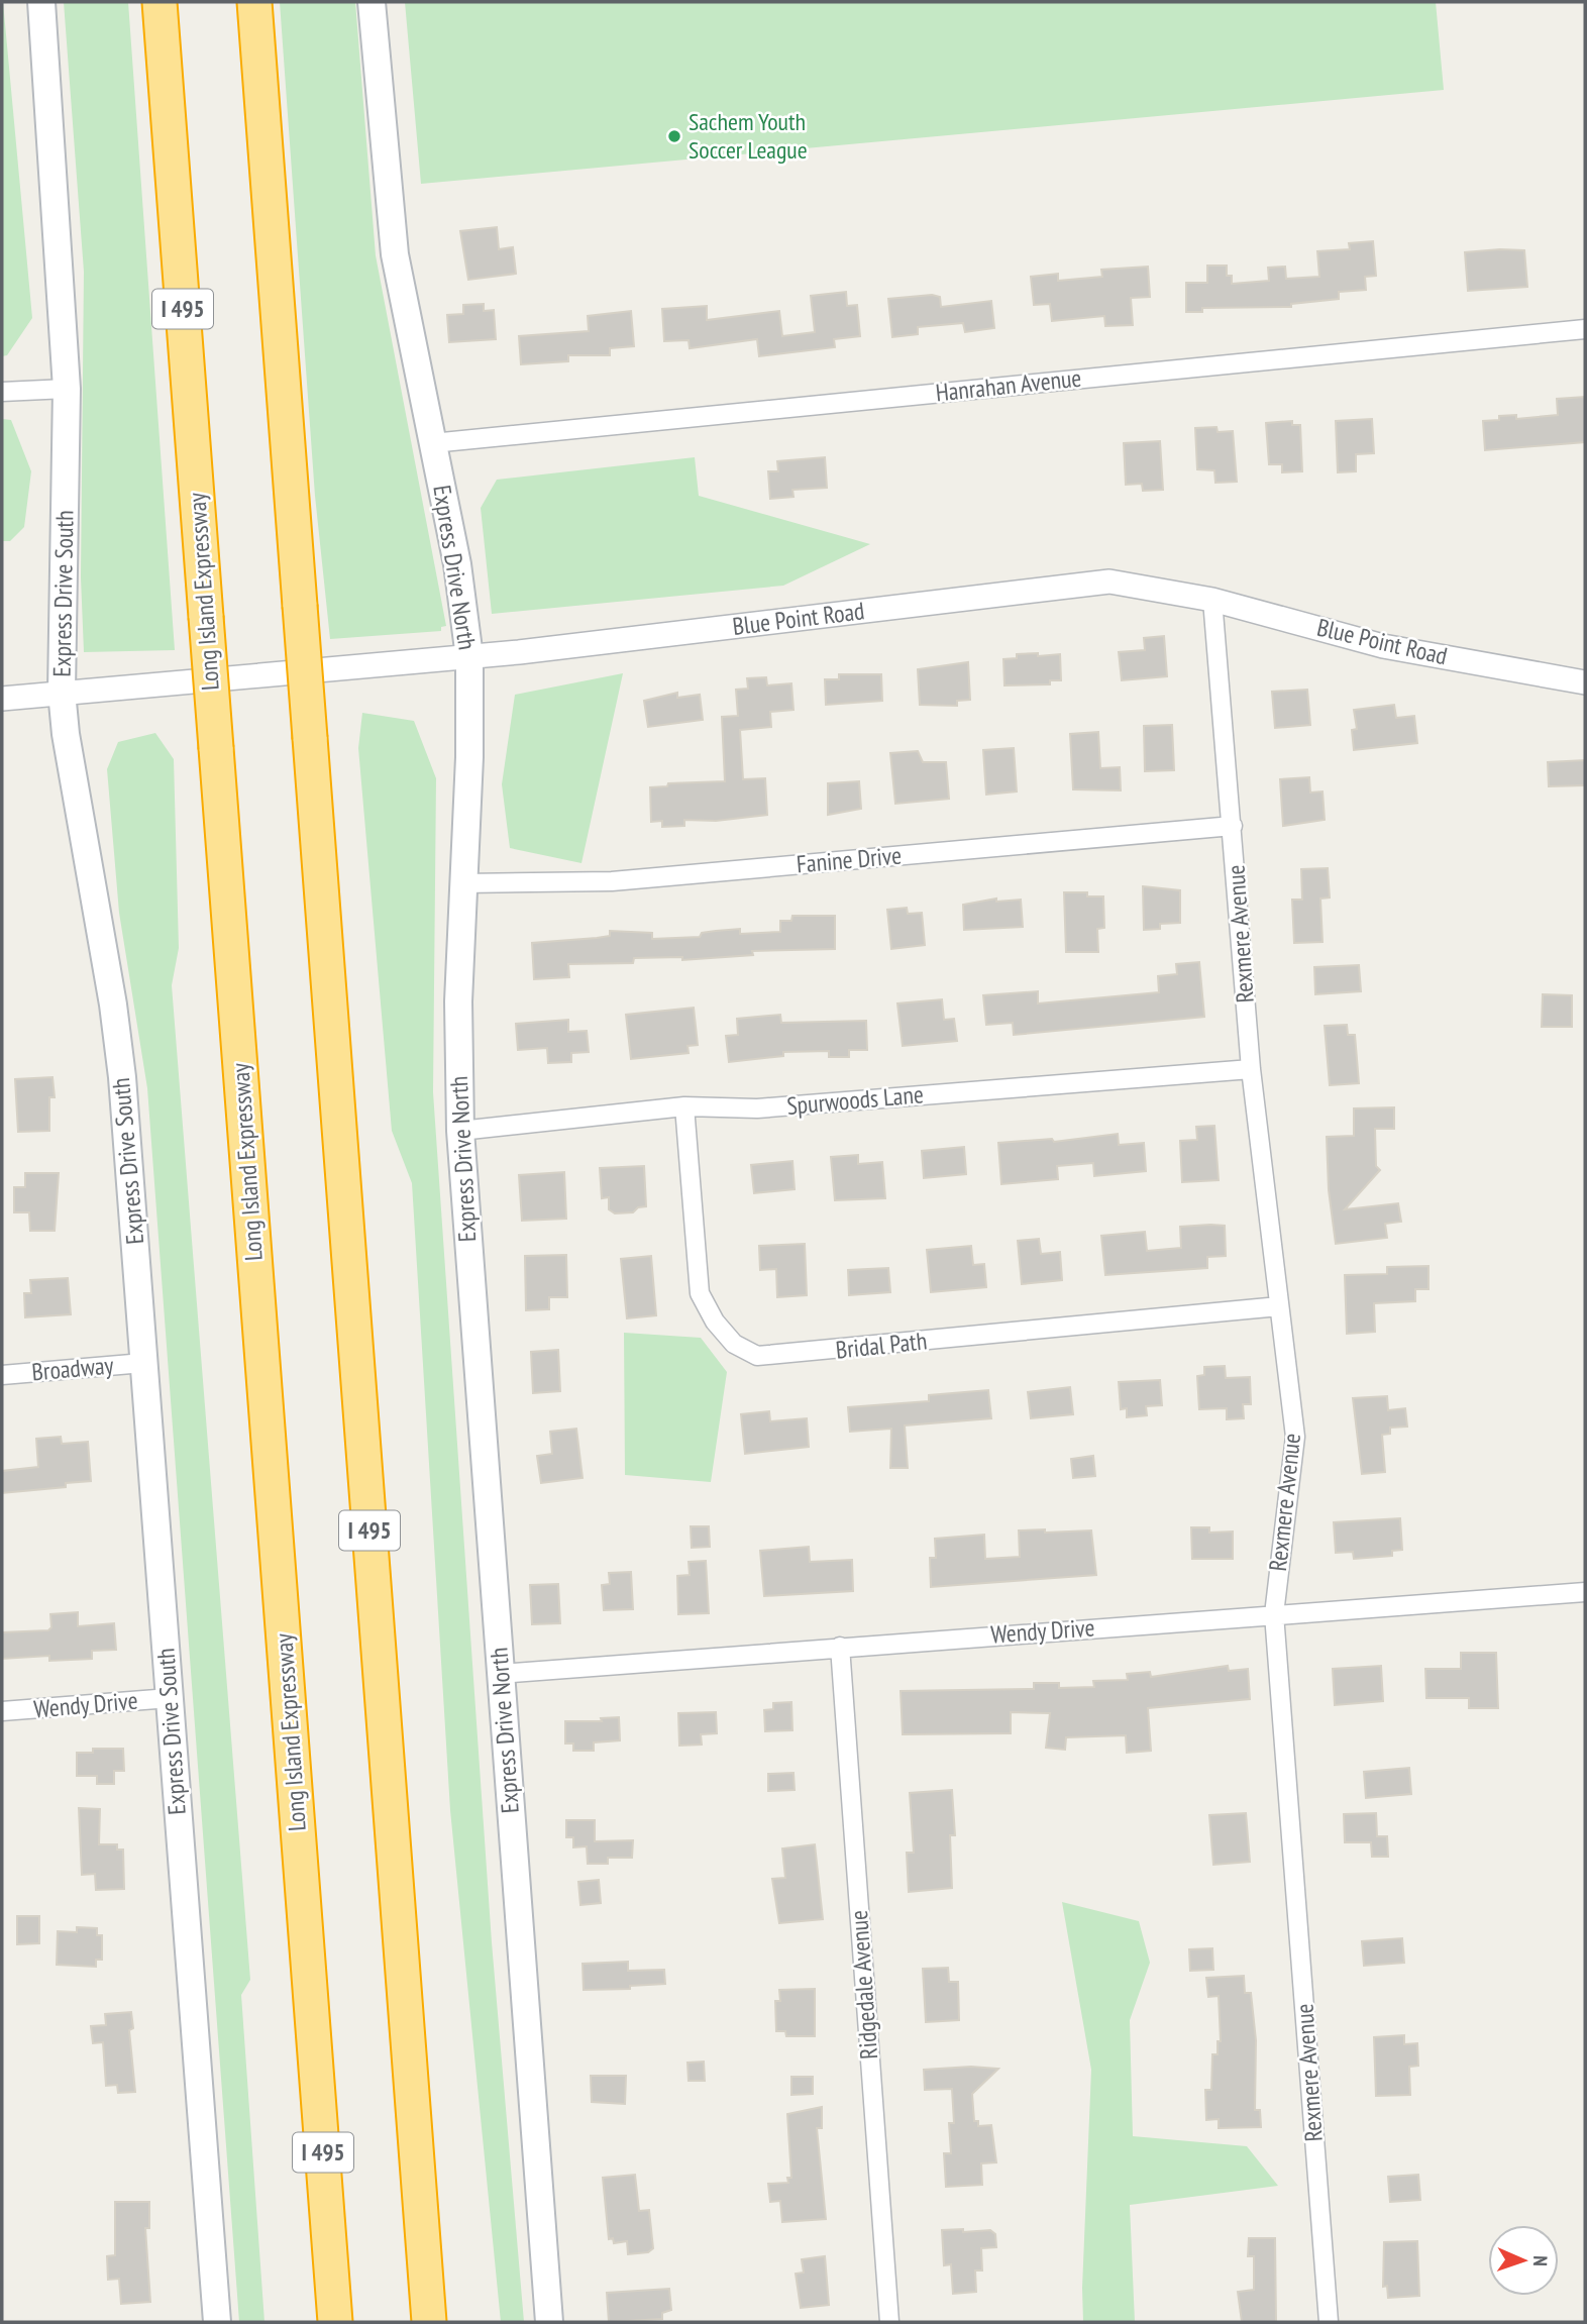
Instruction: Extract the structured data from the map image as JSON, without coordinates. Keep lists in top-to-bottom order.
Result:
{
  "streets": {
    "highway": ["I 495", "Long Island Expressway"],
    "main road": ["Express Drive North", "Express Drive South"],
    "street": [
      "Hanrahan Avenue",
      "Blue Point Road",
      "Fanine Drive",
      "Rexmere Avenue",
      "Spurwoods Lane",
      "Bridal Path",
      "Broadway",
      "Wendy Drive",
      "Ridgedale Avenue"
    ]
  },
  "crossings": [
    ["Hanrahan Avenue", "Express Drive North"],
    ["Express Drive North", "Blue Point Road"],
    ["Express Drive North", "Fanine Drive"],
    ["Express Drive North", "Spurwoods Lane"],
    ["Express Drive North", "Wendy Drive"],
    ["Express Drive South", "Blue Point Road"],
    ["Express Drive South", "Broadway"],
    ["Express Drive South", "Wendy Drive"],
    ["Blue Point Road", "Rexmere Avenue"],
    ["Fanine Drive", "Rexmere Avenue"],
    ["Rexmere Avenue", "Spurwoods Lane"],
    ["Rexmere Avenue", "Bridal Path"],
    ["Rexmere Avenue", "Wendy Drive"],
    ["Spurwoods Lane", "Bridal Path"],
    ["Wendy Drive", "Ridgedale Avenue"]
  ],
  "places": ["Sachem Youth Soccer League"],
  "north": "right"
}
